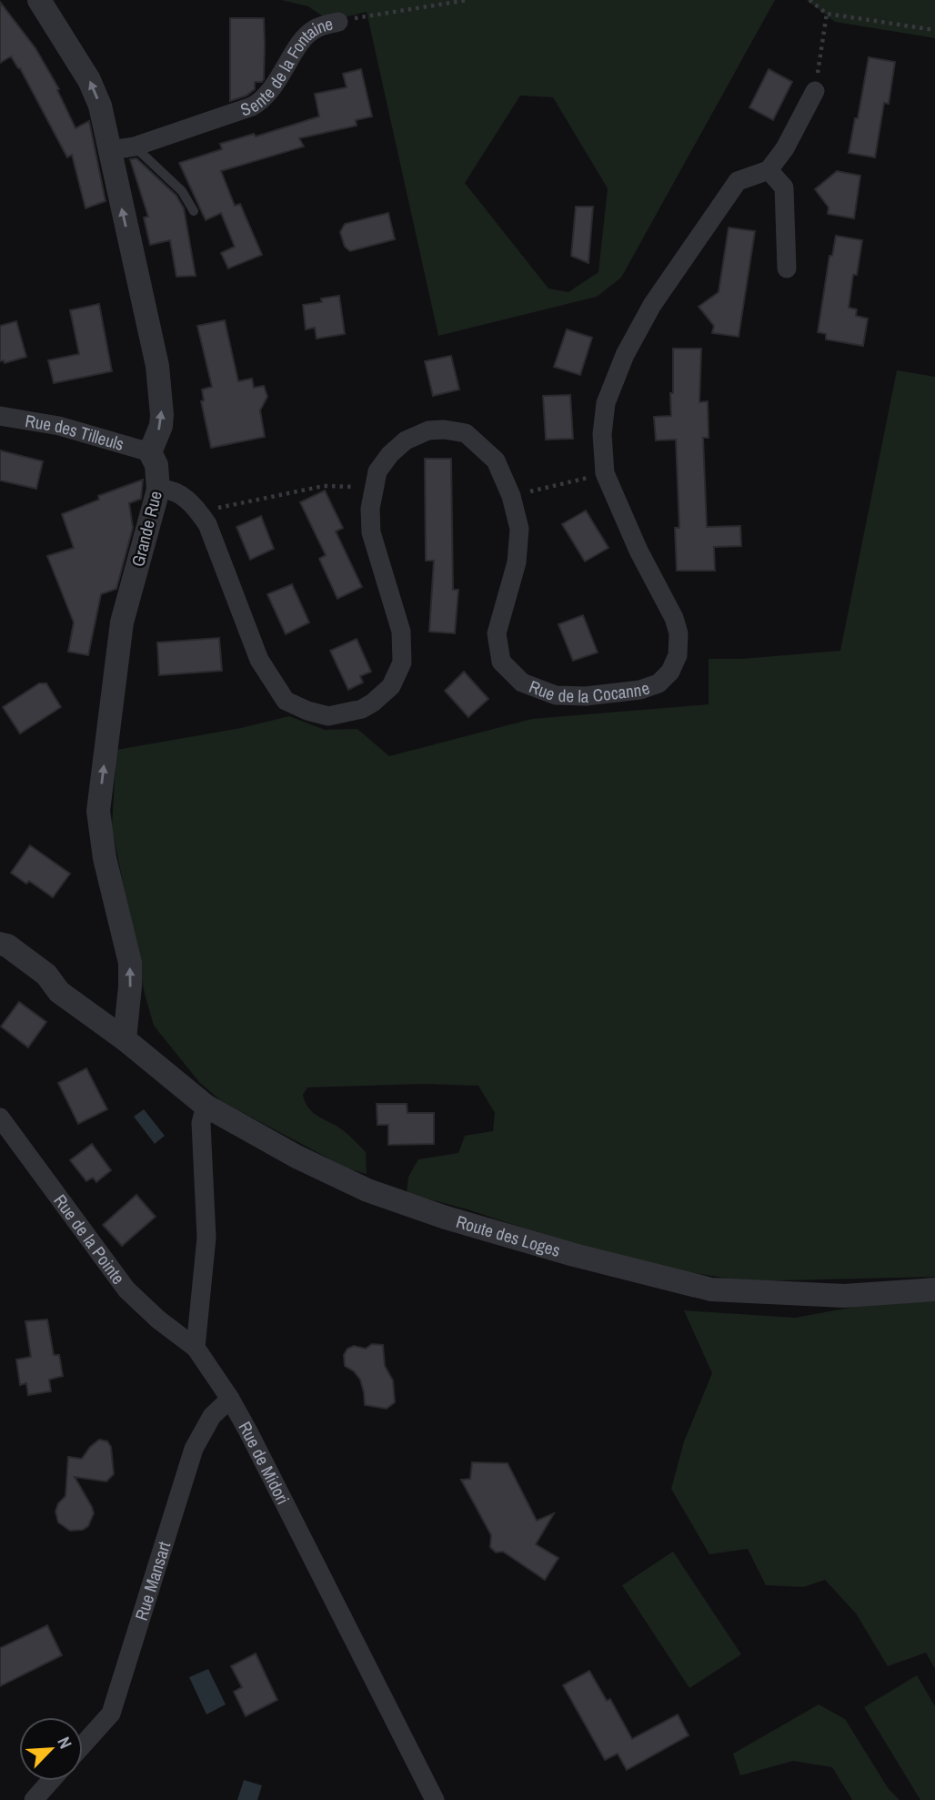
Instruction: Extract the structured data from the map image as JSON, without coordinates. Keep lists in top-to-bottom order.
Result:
{
  "streets": {
    "street": [
      "Sente de la Fontaine",
      "Rue des Tilleuls",
      "Grande Rue",
      "Rue de la Cocanne",
      "Route des Loges",
      "Rue de la Pointe",
      "Rue de Midori",
      "Rue Mansart"
    ]
  },
  "crossings": [
    ["Rue des Tilleuls", "Grande Rue"],
    ["Grande Rue", "Rue de la Cocanne"],
    ["Grande Rue", "Route des Loges"],
    ["Rue de la Pointe", "Rue de Midori"],
    ["Rue de Midori", "Rue Mansart"]
  ],
  "one_way": ["Grande Rue"],
  "north": "top right"
}
